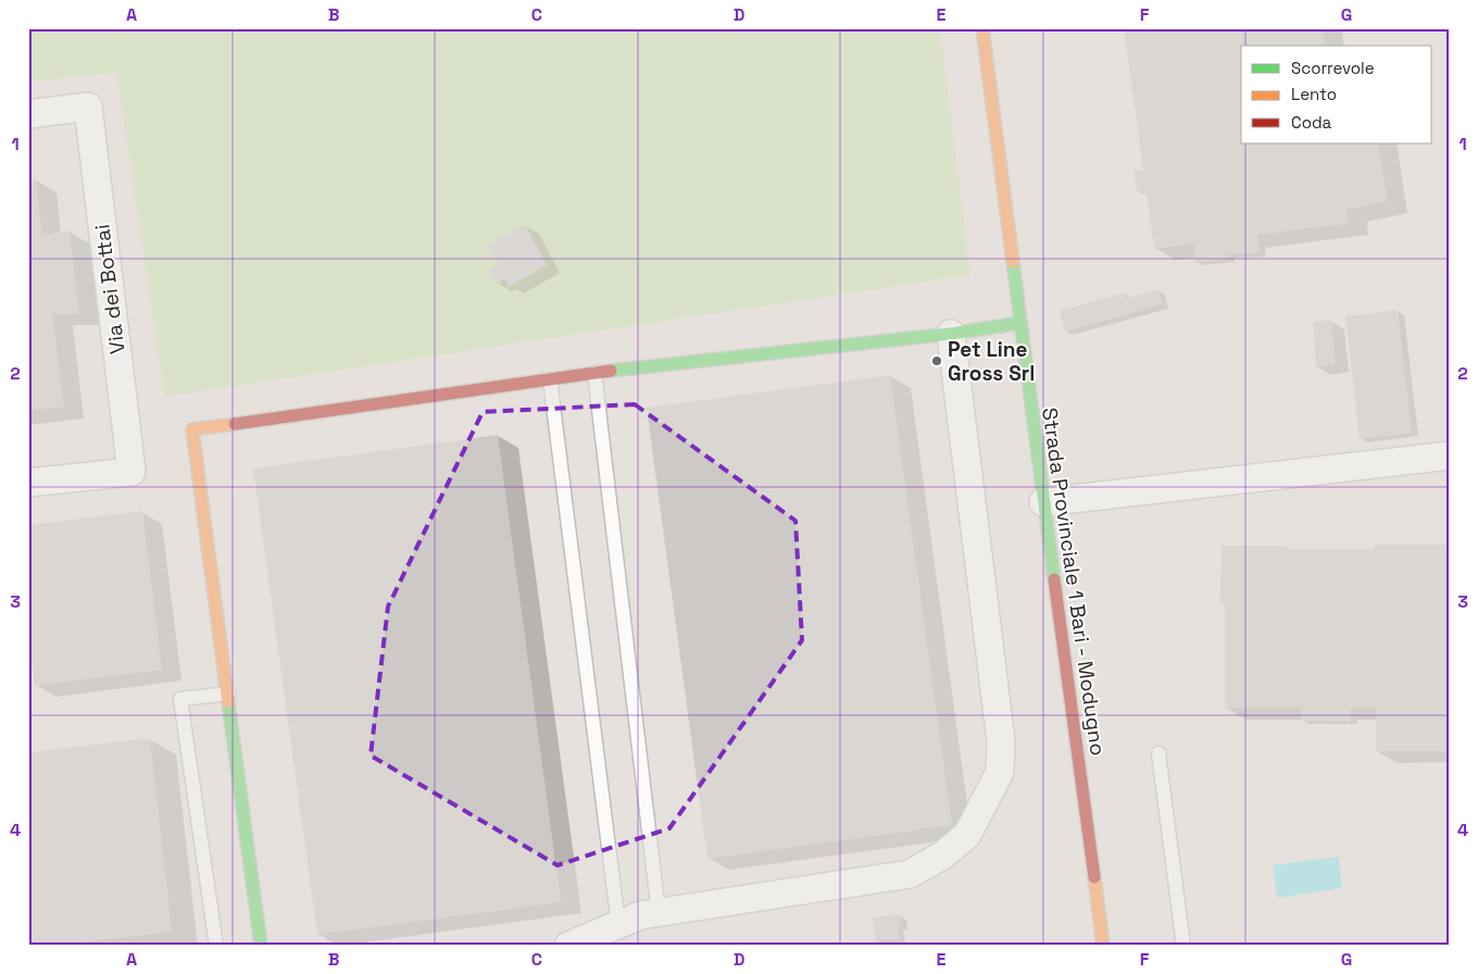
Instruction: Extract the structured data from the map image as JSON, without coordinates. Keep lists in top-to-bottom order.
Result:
{
  "streets": {
    "street": ["Via dei Bottai", "Strada Provinciale 1 Bari - Modugno"]
  },
  "places": ["Pet Line Gross Srl"],
  "legend": ["Scorrevole", "Lento", "Coda"],
  "grid": {
    "columns": [
      "A",
      "B",
      "C",
      "D",
      "E",
      "F",
      "G"
    ],
    "rows": [
      "1",
      "2",
      "3",
      "4"
    ]
  }
}
